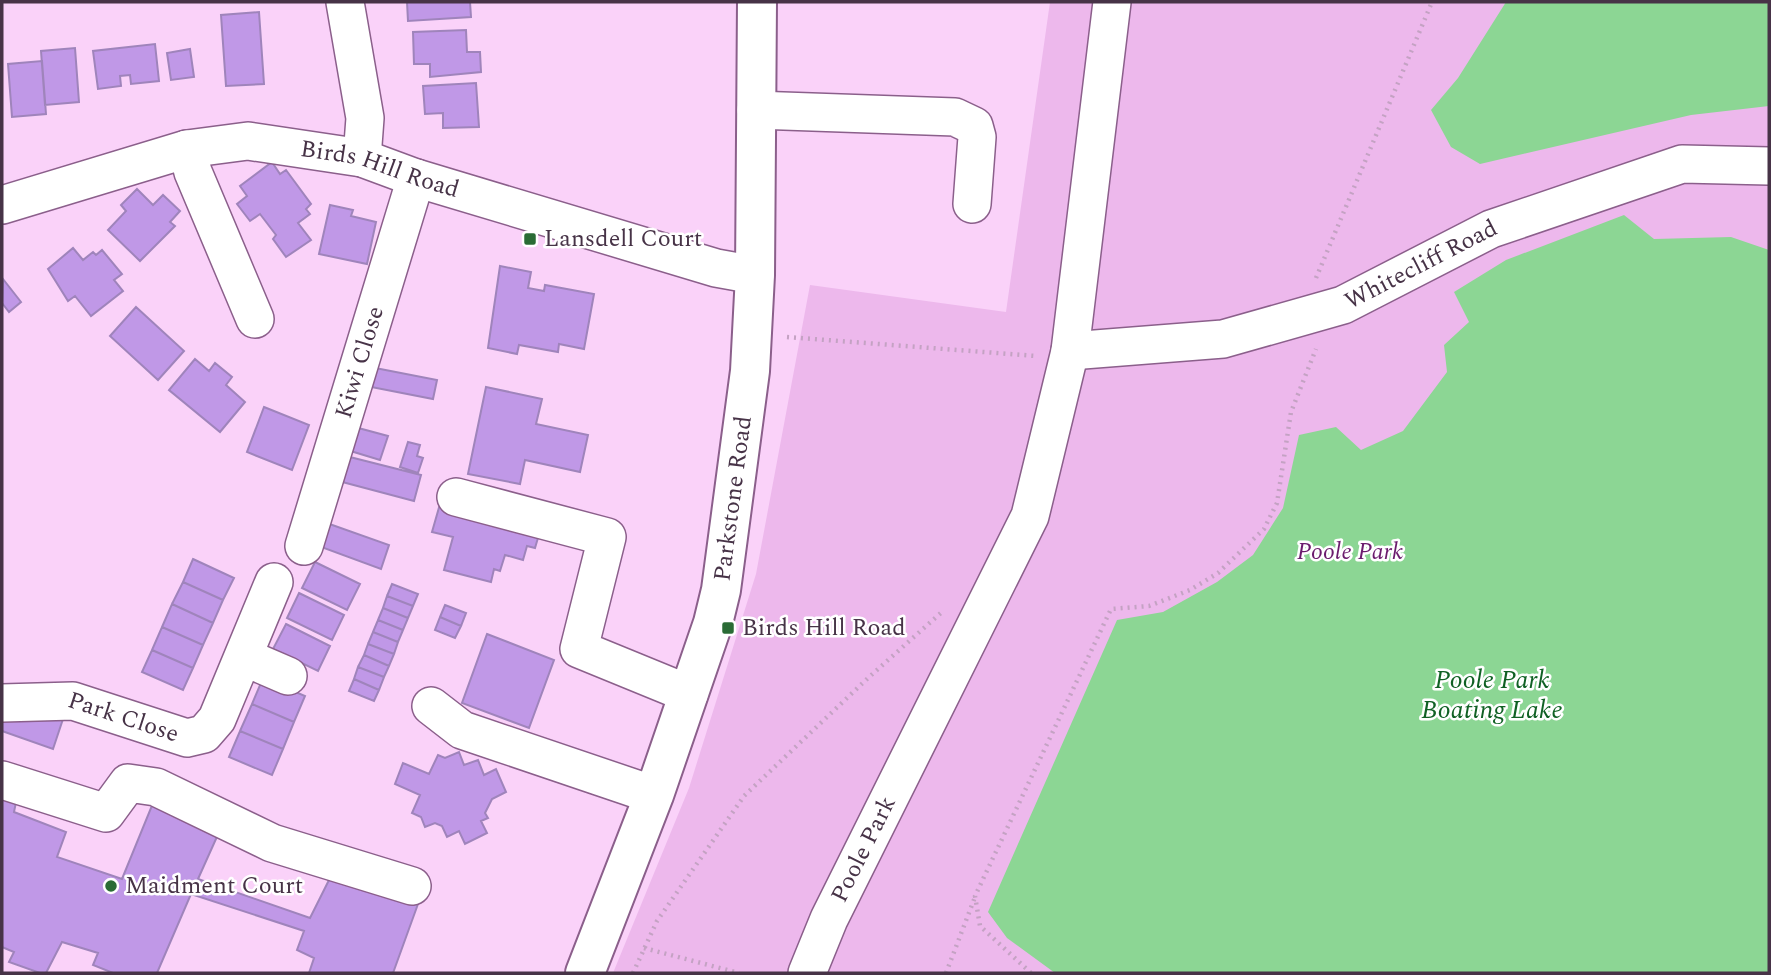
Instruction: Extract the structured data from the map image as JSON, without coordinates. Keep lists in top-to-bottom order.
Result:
{
  "streets": {
    "main road": ["Parkstone Road"],
    "street": [
      "Birds Hill Road",
      "Whitecliff Road",
      "Kiwi Close",
      "Park Close",
      "Poole Park"
    ]
  },
  "crossings": [
    ["Birds Hill Road", "Kiwi Close"],
    ["Birds Hill Road", "Parkstone Road"],
    ["Whitecliff Road", "Poole Park"]
  ],
  "water": ["Poole Park Boating Lake"],
  "parks": ["Poole Park"],
  "places": {
    "transit": ["Lansdell Court", "Birds Hill Road"],
    "other": ["Maidment Court"]
  }
}
